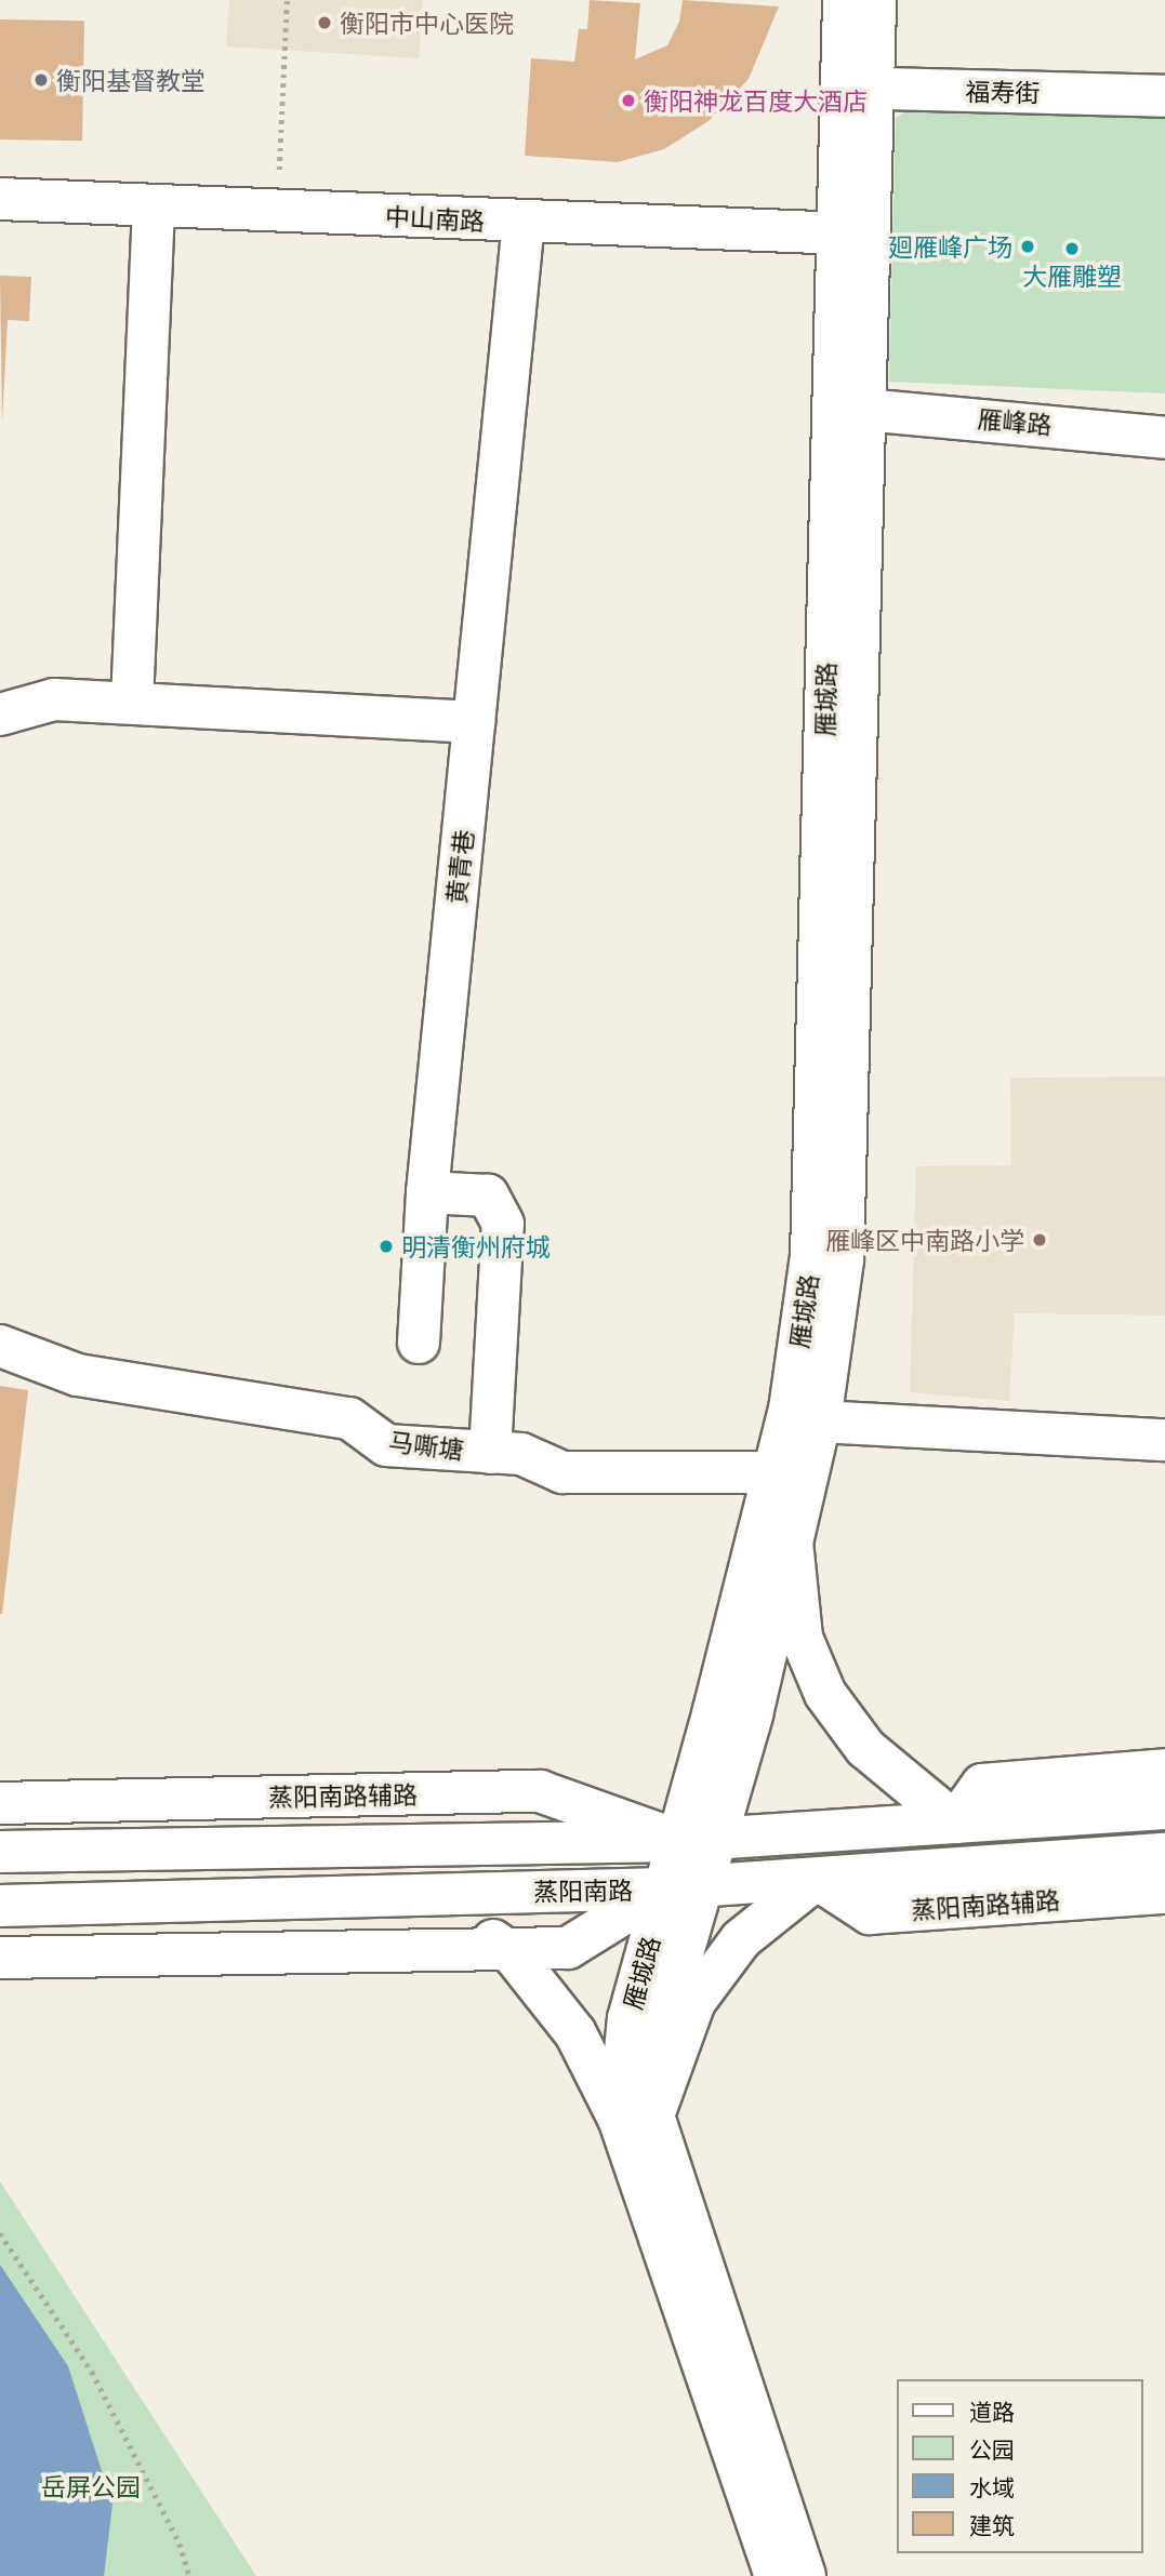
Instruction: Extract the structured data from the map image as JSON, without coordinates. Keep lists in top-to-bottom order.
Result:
{
  "streets": {
    "main road": [
      "福寿街",
      "中山南路",
      "雁峰路",
      "雁城路",
      "黄青巷",
      "马嘶塘",
      "蒸阳南路辅路",
      "蒸阳南路"
    ]
  },
  "crossings": [
    ["福寿街", "雁城路"],
    ["中山南路", "雁城路"],
    ["中山南路", "黄青巷"],
    ["雁峰路", "雁城路"],
    ["雁城路", "马嘶塘"],
    ["雁城路", "蒸阳南路辅路"],
    ["雁城路", "蒸阳南路"],
    ["蒸阳南路辅路", "蒸阳南路"]
  ],
  "parks": ["岳屏公园"],
  "places": [
    "衡阳市中心医院",
    "衡阳基督教堂",
    "衡阳神龙百度大酒店",
    "廻雁峰广场",
    "大雁雕塑",
    "雁峰区中南路小学",
    "明清衡州府城"
  ],
  "legend": [
    "道路",
    "公园",
    "水域",
    "建筑"
  ]
}
